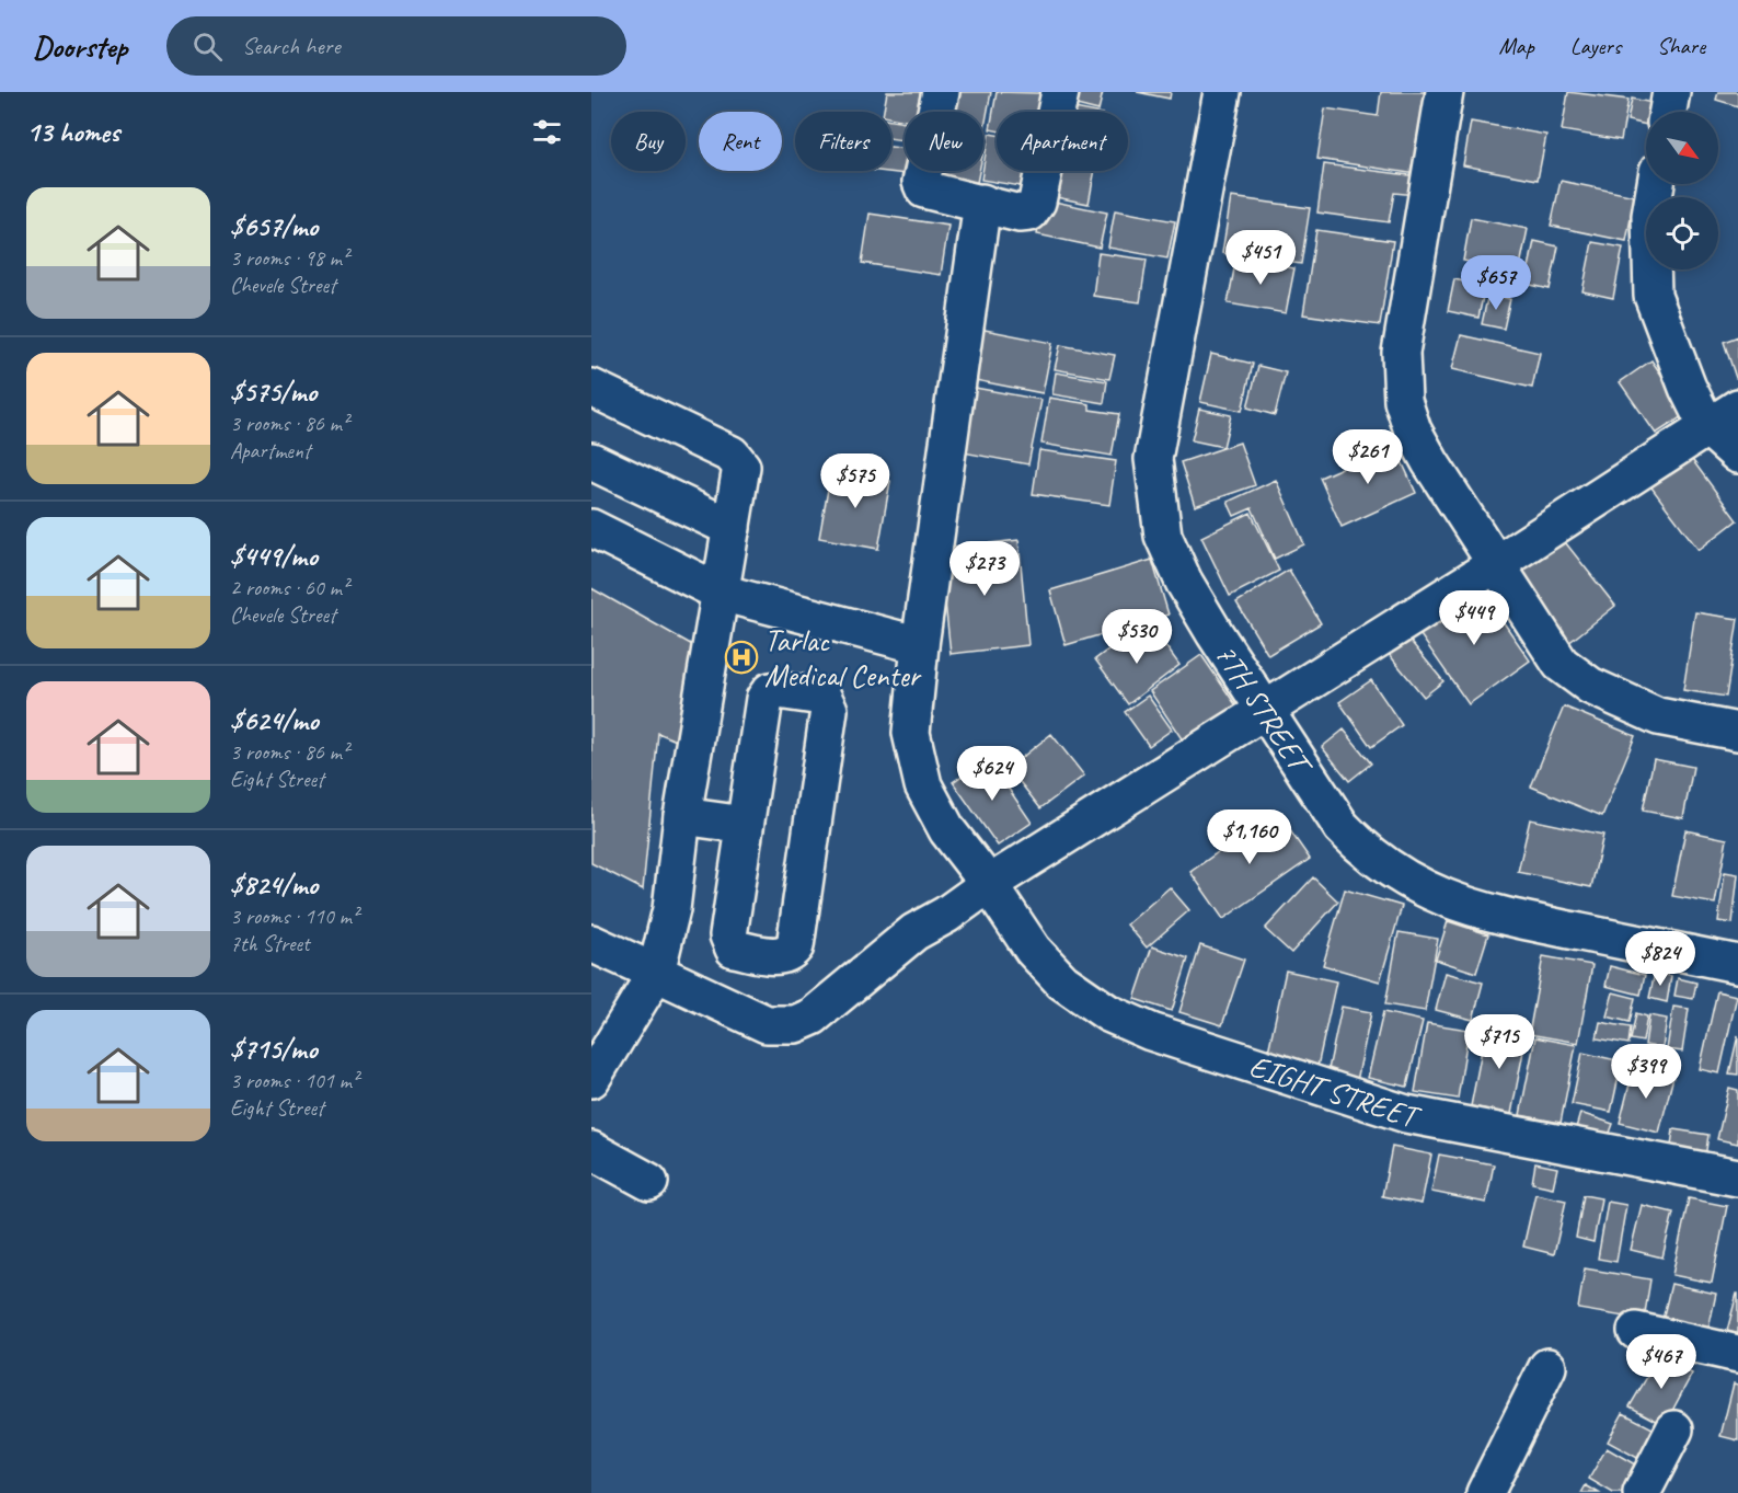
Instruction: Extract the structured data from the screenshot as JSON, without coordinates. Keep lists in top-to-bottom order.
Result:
{
  "streets": {
    "street": ["7TH STREET", "EIGHT STREET"]
  },
  "places": {
    "hospital": ["Tarlac Medical Center"]
  },
  "north": "bottom right",
  "page": {
    "header": "Doorstep",
    "search": "Search here",
    "nav": ["Map", "Layers", "Share"],
    "heading": "13 homes",
    "chip": [
      "Buy",
      "Rent",
      "Filters",
      "New",
      "Apartment"
    ],
    "list": [
      {
        "name": "$657/mo",
        "note": "3 rooms · 98 m² · Chevele Street"
      },
      {
        "name": "$575/mo",
        "note": "3 rooms · 86 m² · Apartment"
      },
      {
        "name": "$449/mo",
        "note": "2 rooms · 60 m² · Chevele Street"
      },
      {
        "name": "$624/mo",
        "note": "3 rooms · 86 m² · Eight Street"
      },
      {
        "name": "$824/mo",
        "note": "3 rooms · 110 m² · 7th Street"
      },
      {
        "name": "$715/mo",
        "note": "3 rooms · 101 m² · Eight Street"
      }
    ],
    "price": [
      "$451",
      "$657",
      "$261",
      "$575",
      "$273",
      "$449",
      "$530",
      "$624",
      "$1,160",
      "$824",
      "$715",
      "$399",
      "$467"
    ]
  }
}
